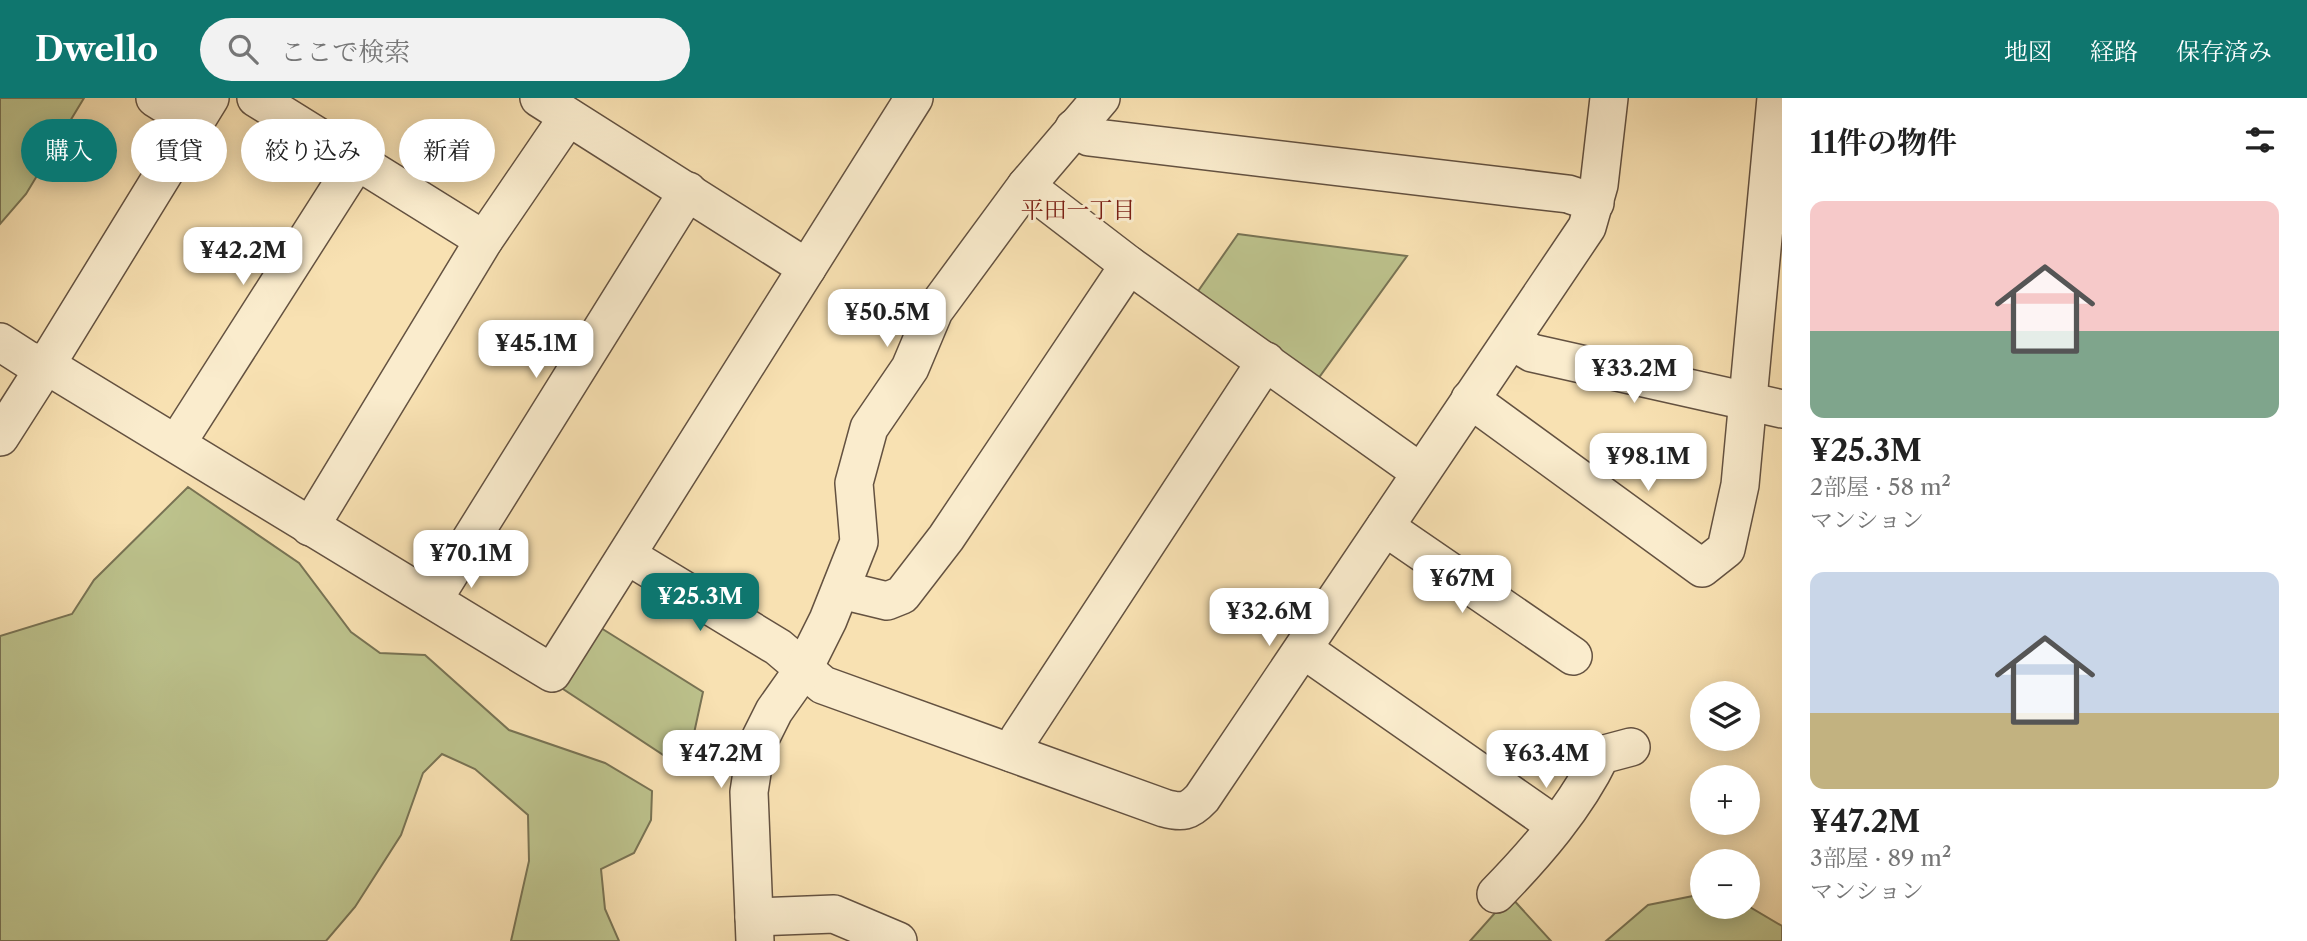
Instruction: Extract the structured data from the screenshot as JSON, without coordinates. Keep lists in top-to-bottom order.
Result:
{
  "districts": ["平田一丁目"],
  "page": {
    "header": "Dwello",
    "search": "ここで検索",
    "nav": ["地図", "経路", "保存済み"],
    "heading": "11件の物件",
    "chip": [
      "購入",
      "賃貸",
      "絞り込み",
      "新着"
    ],
    "list": [
      {
        "name": "¥25.3M",
        "note": "2部屋 · 58 m² · マンション"
      },
      {
        "name": "¥47.2M",
        "note": "3部屋 · 89 m² · マンション"
      }
    ],
    "price": [
      "¥42.2M",
      "¥50.5M",
      "¥45.1M",
      "¥33.2M",
      "¥98.1M",
      "¥70.1M",
      "¥67M",
      "¥25.3M",
      "¥32.6M",
      "¥47.2M",
      "¥63.4M"
    ],
    "map_buttons": ["+", "−"]
  }
}
